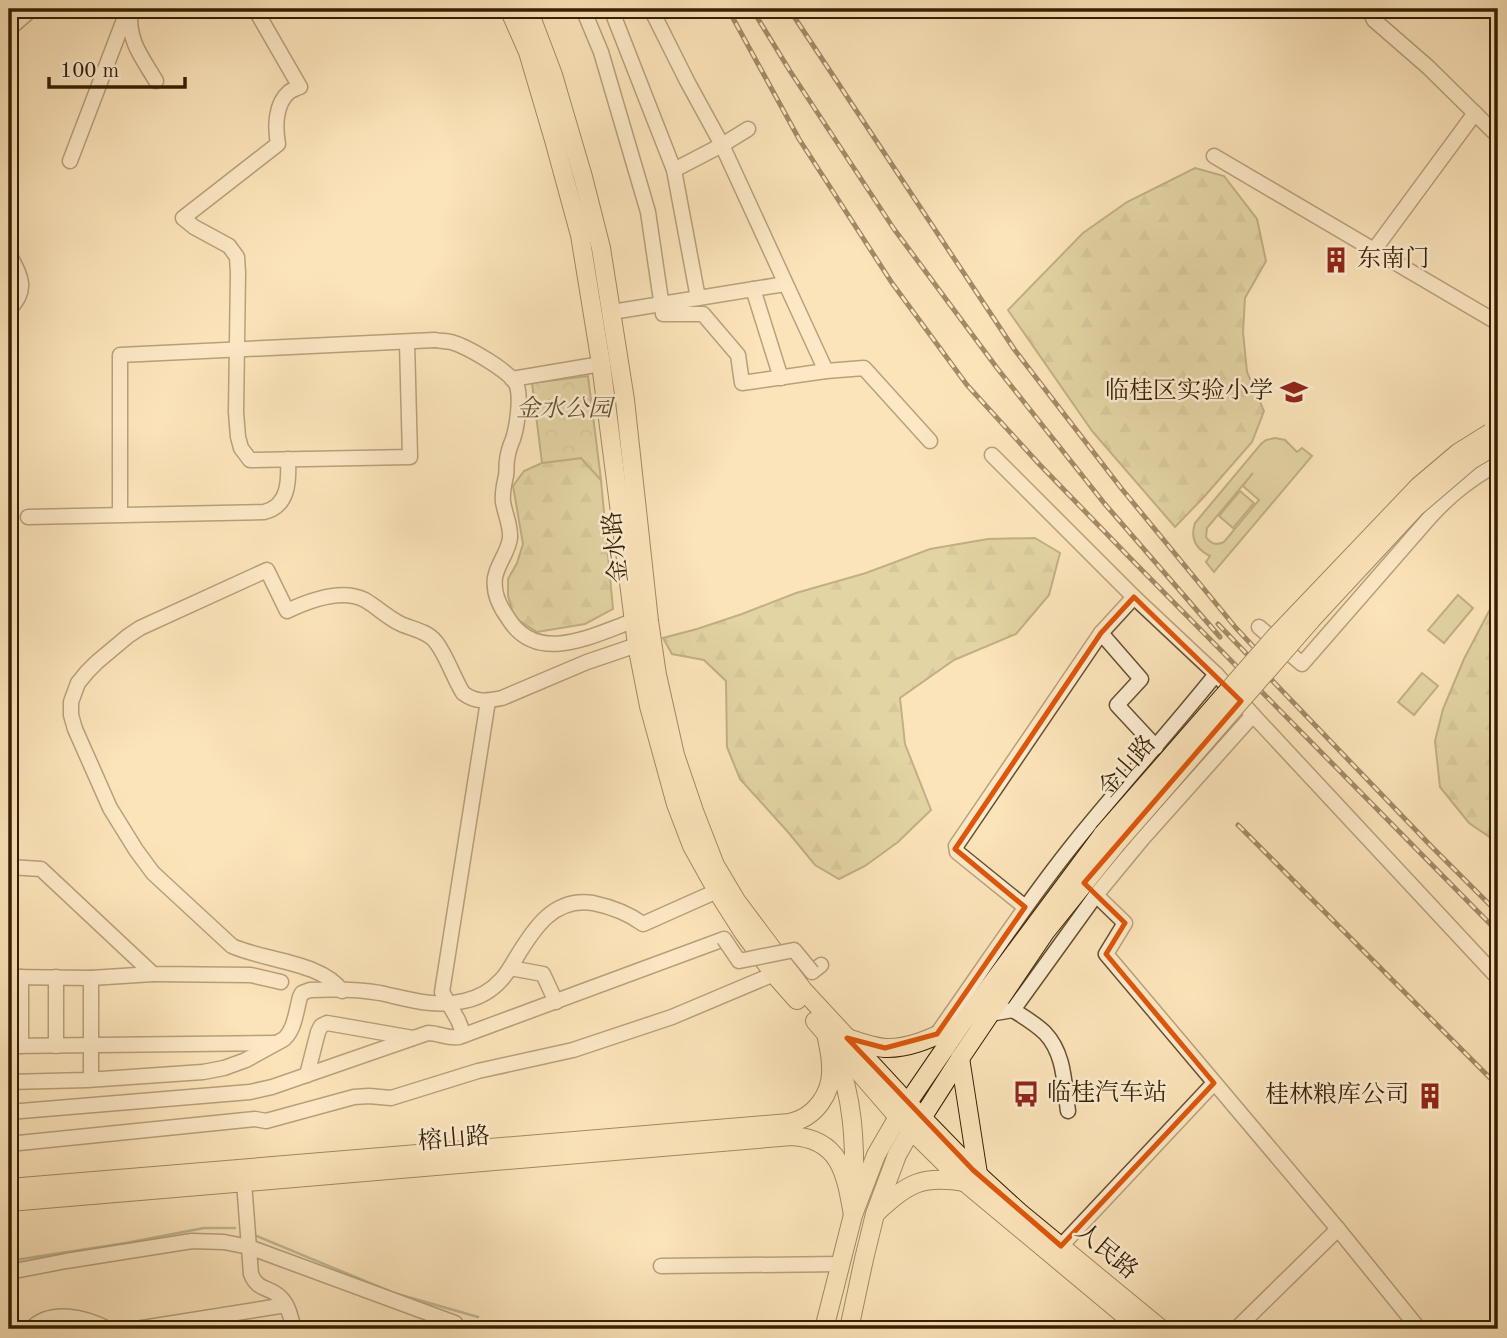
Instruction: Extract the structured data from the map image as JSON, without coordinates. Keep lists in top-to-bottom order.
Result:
{
  "streets": {
    "main road": [
      "金水路",
      "金山路",
      "榕山路",
      "人民路"
    ]
  },
  "crossings": [
    ["金水路", "金山路"],
    ["金水路", "榕山路"],
    ["金山路", "榕山路"]
  ],
  "parks": ["金水公园"],
  "places": {
    "building": ["东南门", "桂林粮库公司"],
    "school or university": ["临桂区实验小学"],
    "bus stop": ["临桂汽车站"]
  },
  "scale_bar": "100 m"
}
